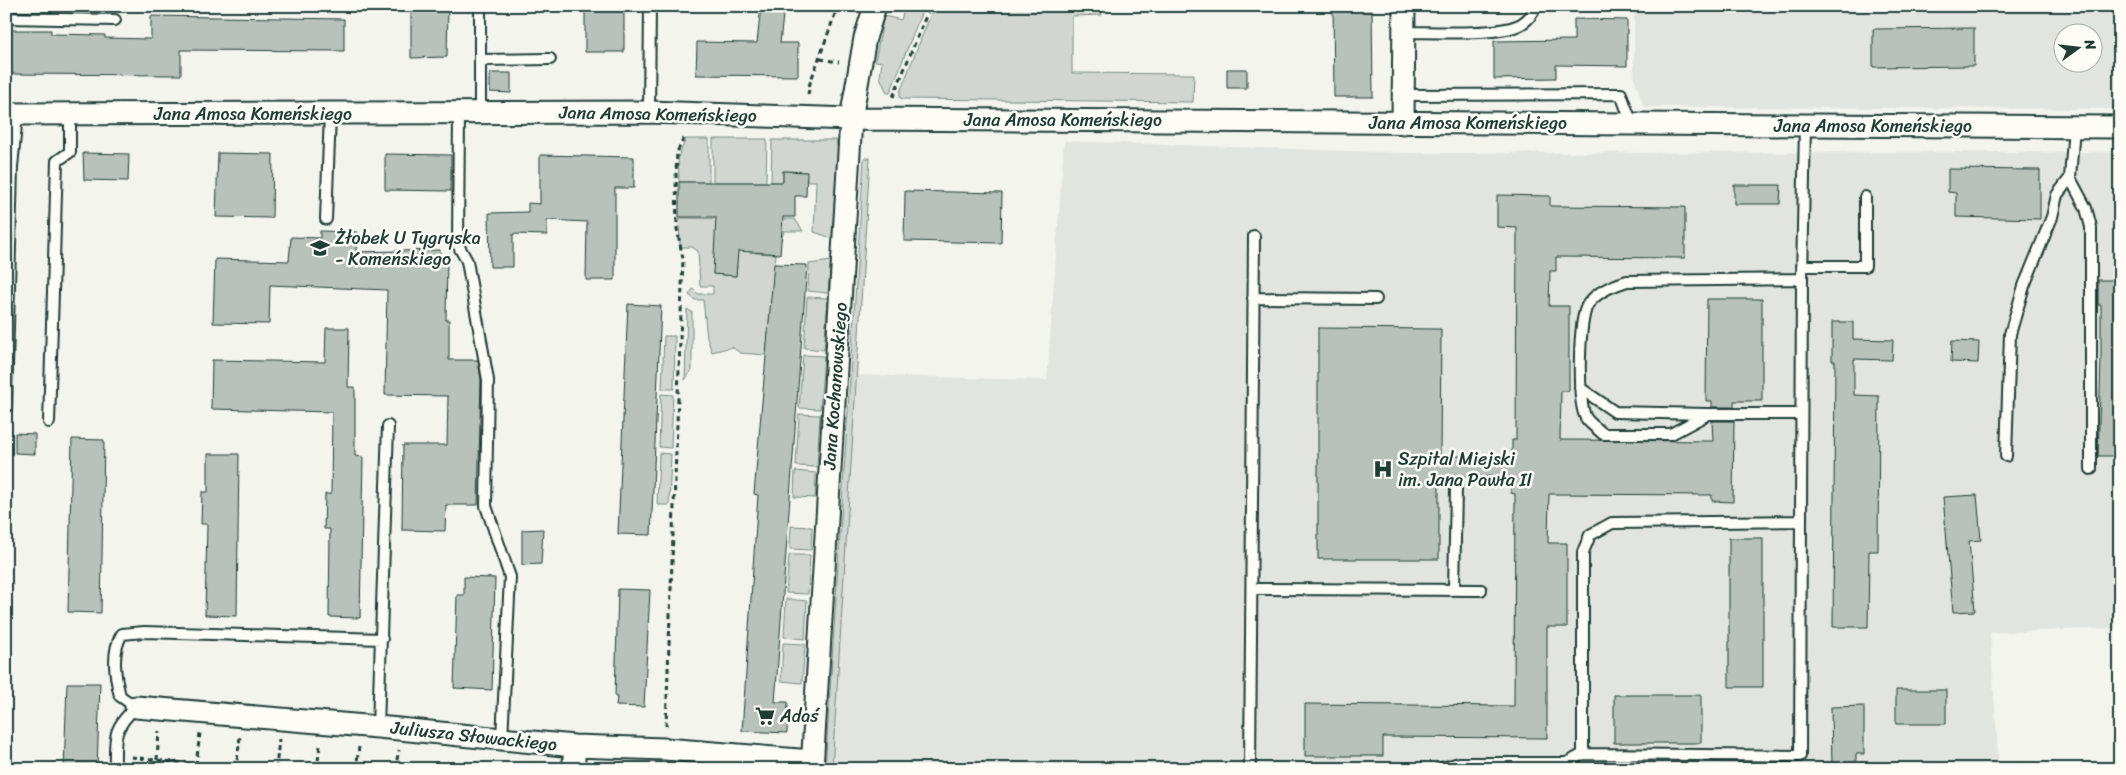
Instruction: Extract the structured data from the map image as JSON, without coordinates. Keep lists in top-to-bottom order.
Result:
{
  "streets": {
    "street": ["Jana Amosa Komeńskiego", "Jana Kochanowskiego", "Juliusza Słowackiego"]
  },
  "crossings": [
    ["Jana Amosa Komeńskiego", "Jana Kochanowskiego"],
    ["Jana Kochanowskiego", "Juliusza Słowackiego"]
  ],
  "places": {
    "school or university": ["Żłobek U Tygryska - Komeńskiego"],
    "hospital": ["Szpital Miejski im. Jana Pawła II"],
    "supermarket": ["Adaś"]
  },
  "north": "right"
}
